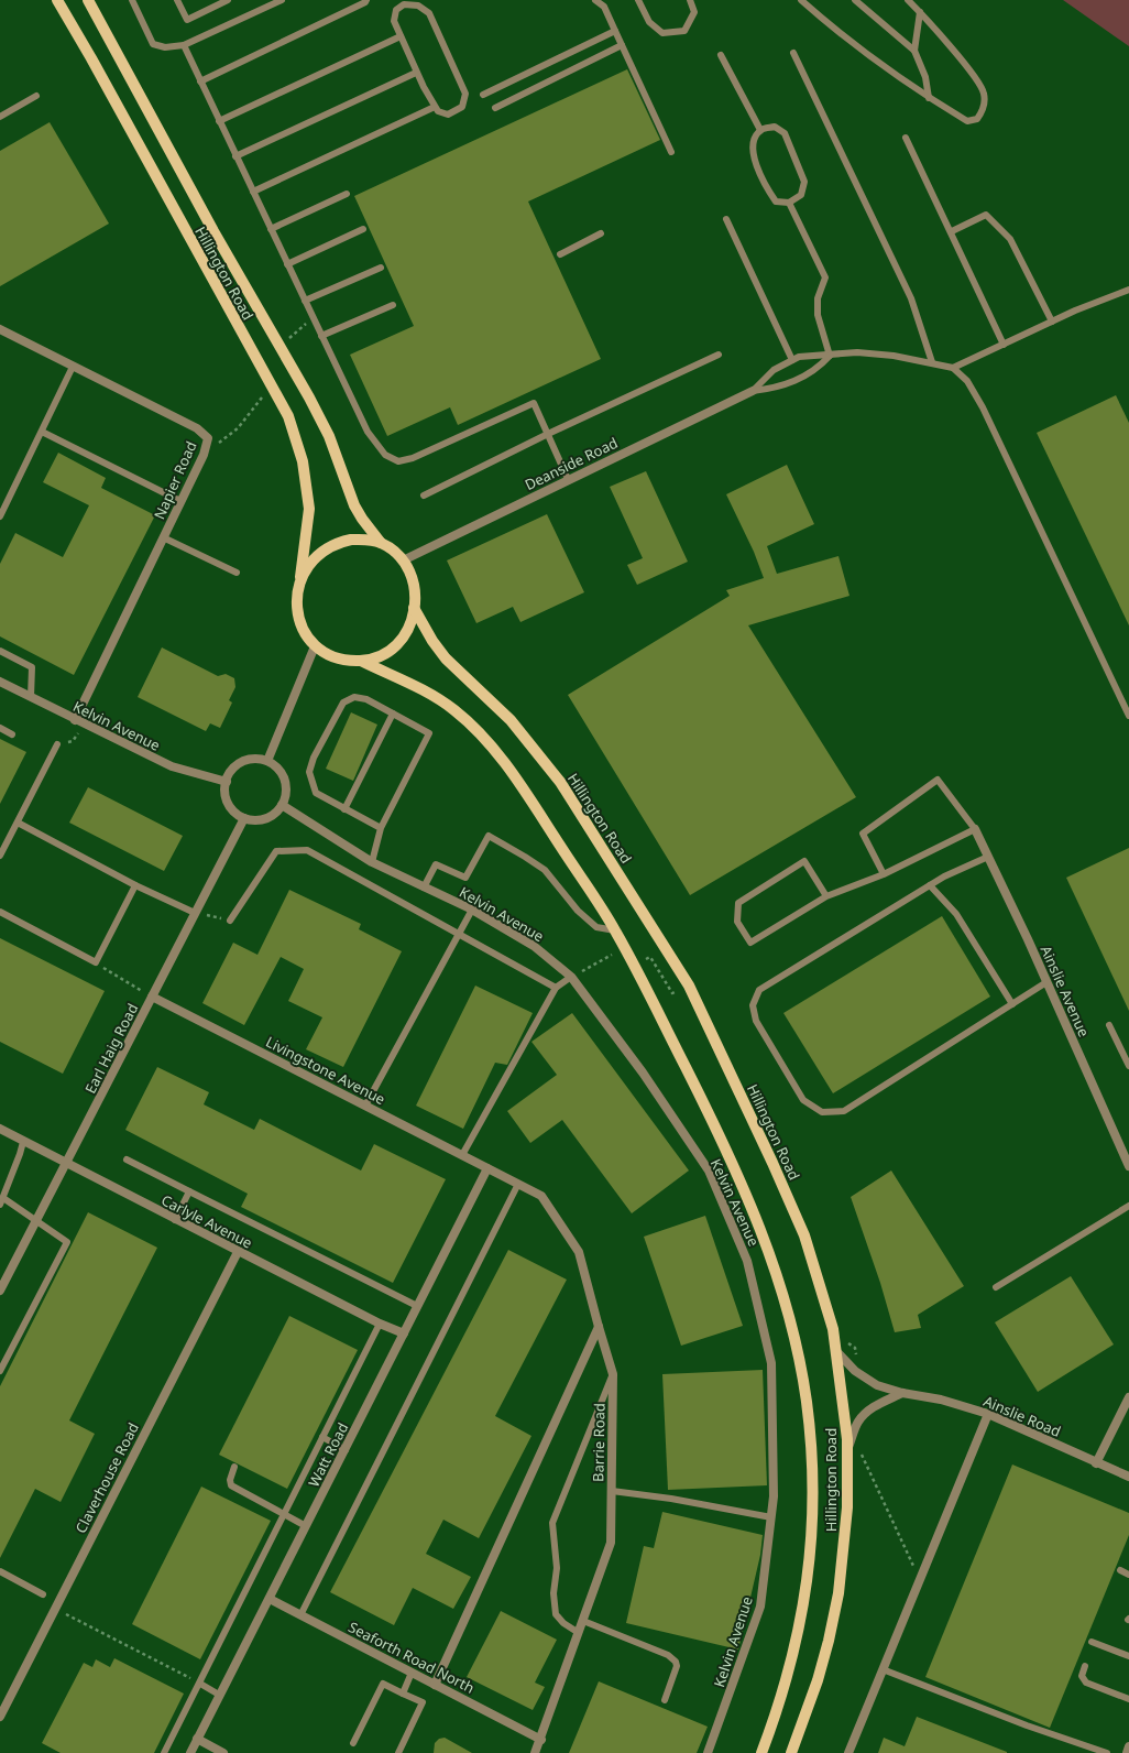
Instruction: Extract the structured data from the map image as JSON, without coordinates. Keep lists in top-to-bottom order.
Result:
{
  "streets": {
    "main road": ["Hillington Road"],
    "street": [
      "Deanside Road",
      "Napier Road",
      "Kelvin Avenue",
      "Ainslie Avenue",
      "Earl Haig Road",
      "Livingstone Avenue",
      "Carlyle Avenue",
      "Ainslie Road",
      "Barrie Road",
      "Watt Road",
      "Claverhouse Road",
      "Seaforth Road North"
    ]
  },
  "crossings": [
    ["Hillington Road", "Deanside Road"],
    ["Hillington Road", "Ainslie Road"],
    ["Napier Road", "Kelvin Avenue"],
    ["Kelvin Avenue", "Earl Haig Road"],
    ["Earl Haig Road", "Livingstone Avenue"],
    ["Earl Haig Road", "Carlyle Avenue"],
    ["Livingstone Avenue", "Barrie Road"],
    ["Livingstone Avenue", "Watt Road"],
    ["Carlyle Avenue", "Watt Road"],
    ["Carlyle Avenue", "Claverhouse Road"],
    ["Barrie Road", "Watt Road"],
    ["Barrie Road", "Seaforth Road North"],
    ["Watt Road", "Seaforth Road North"]
  ]
}
